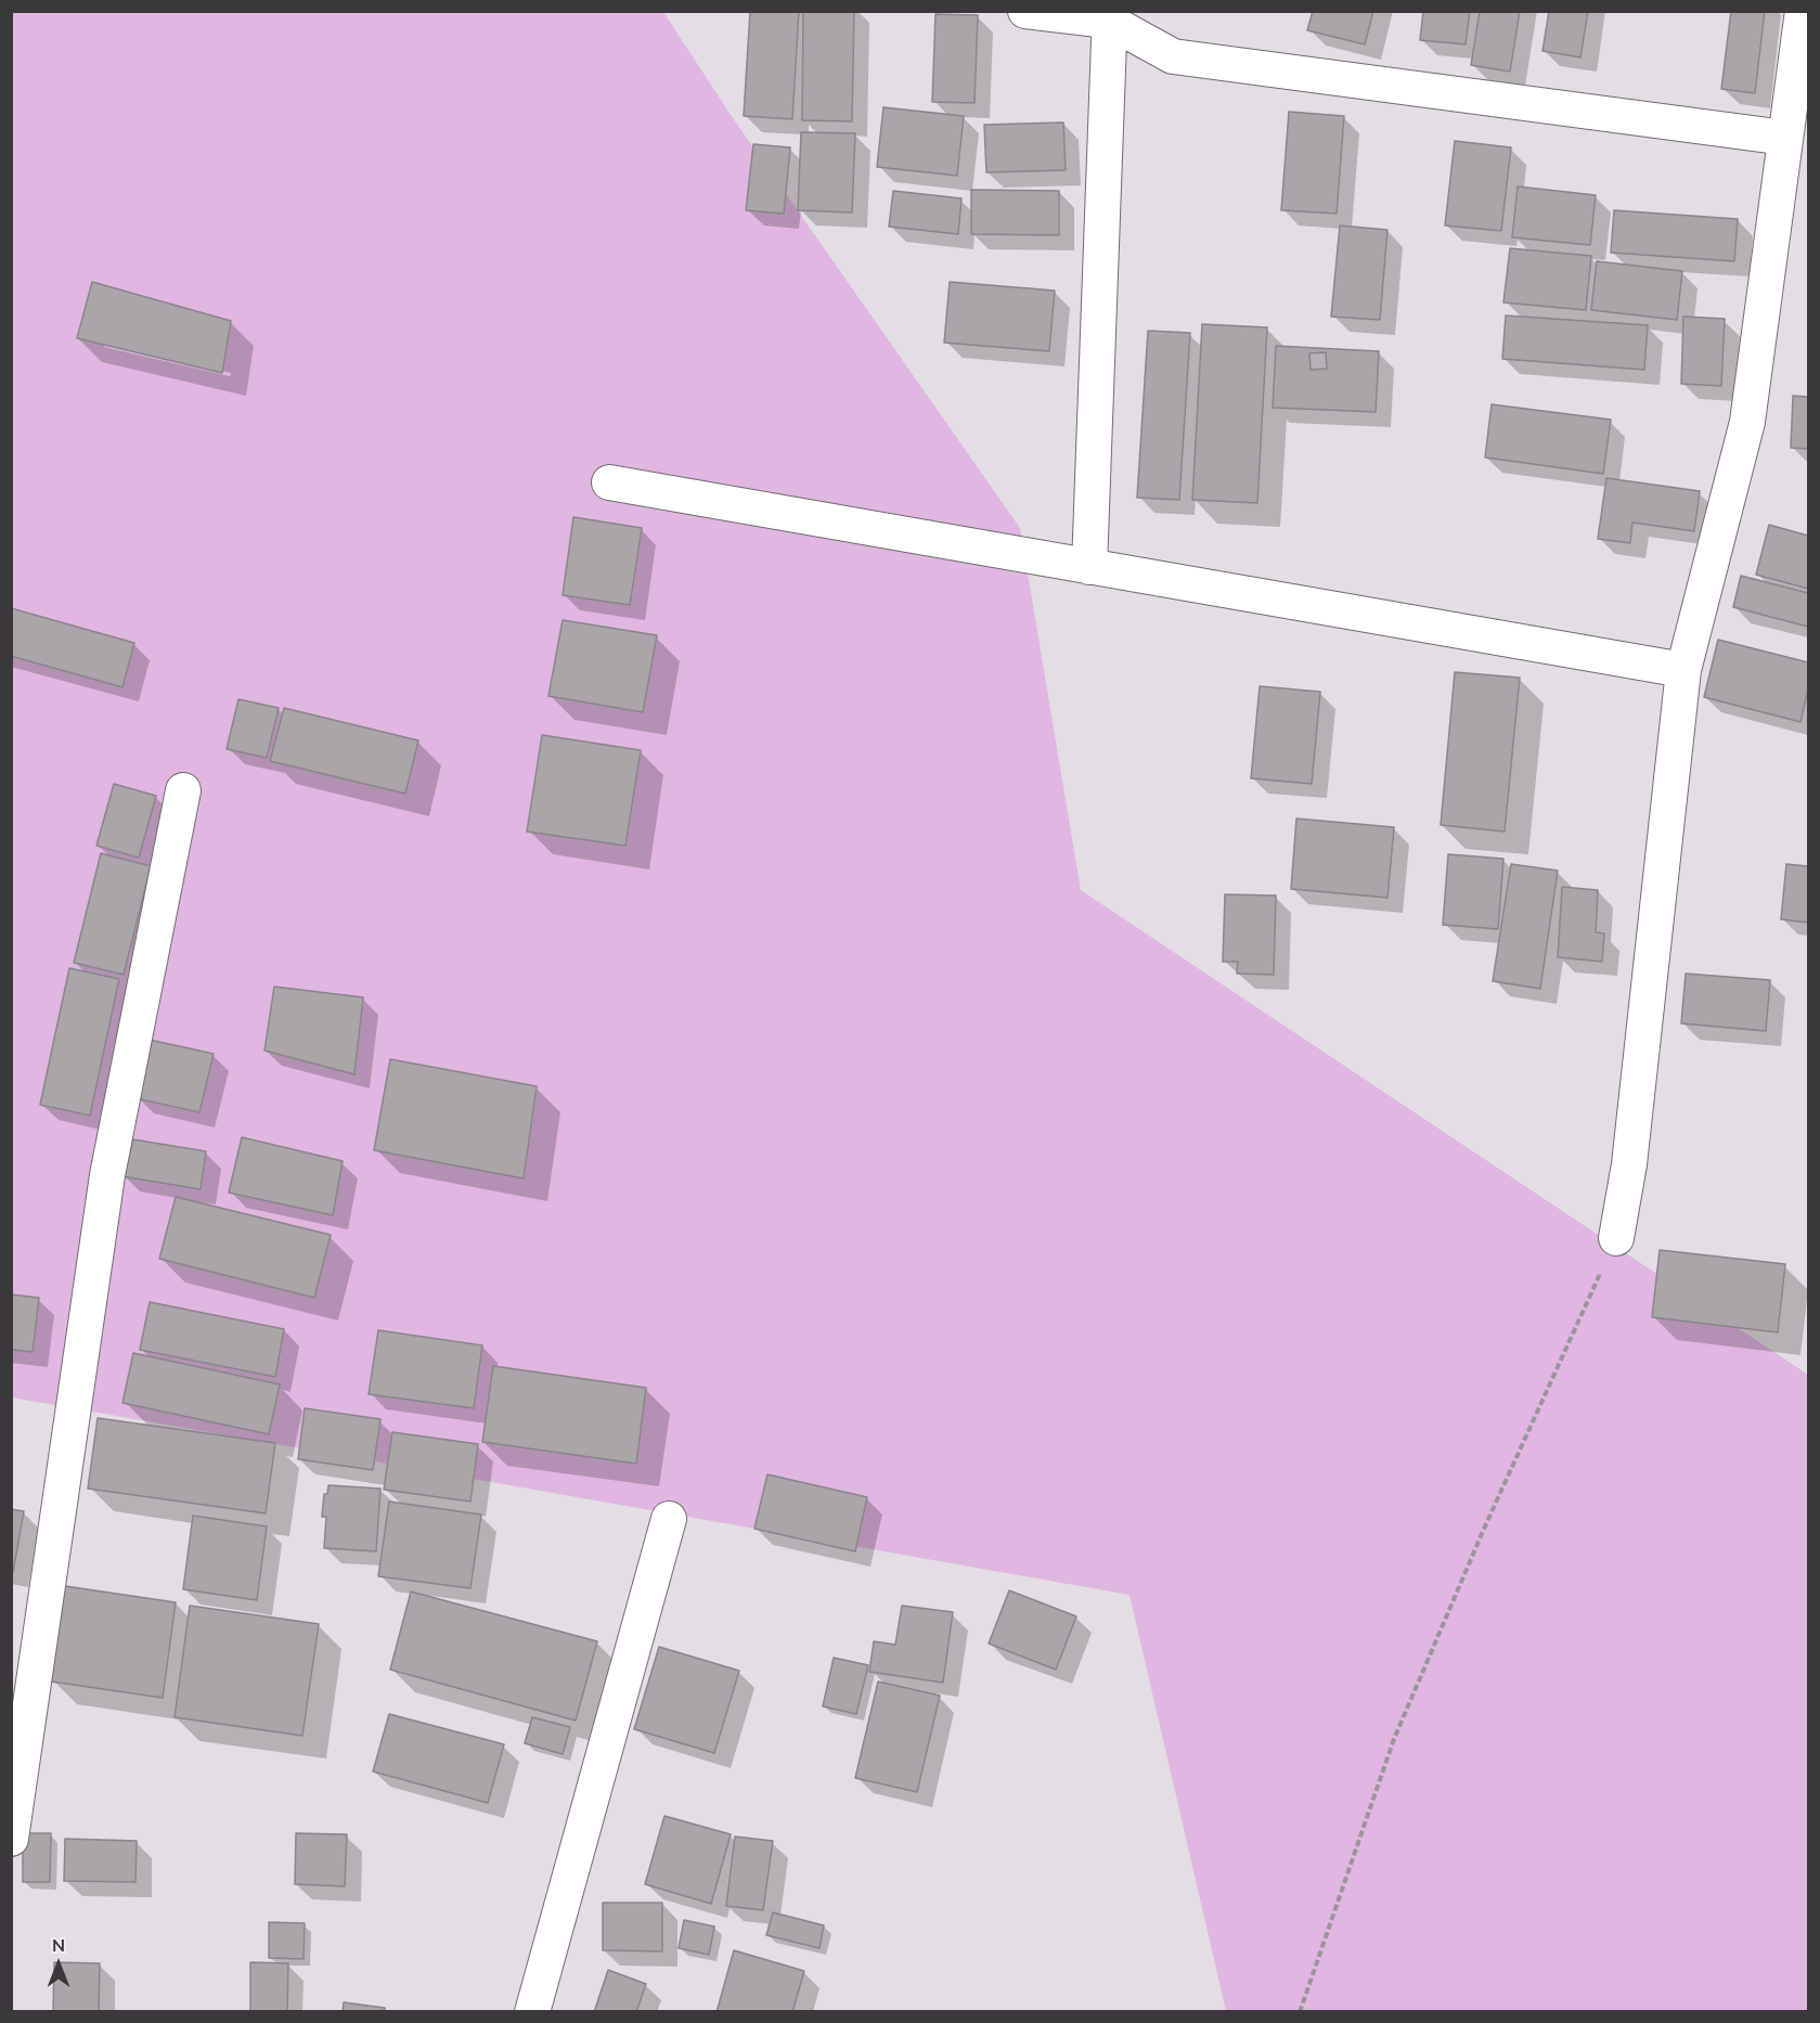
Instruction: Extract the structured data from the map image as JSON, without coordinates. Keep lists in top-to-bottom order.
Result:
{
  "north": "top"
}
